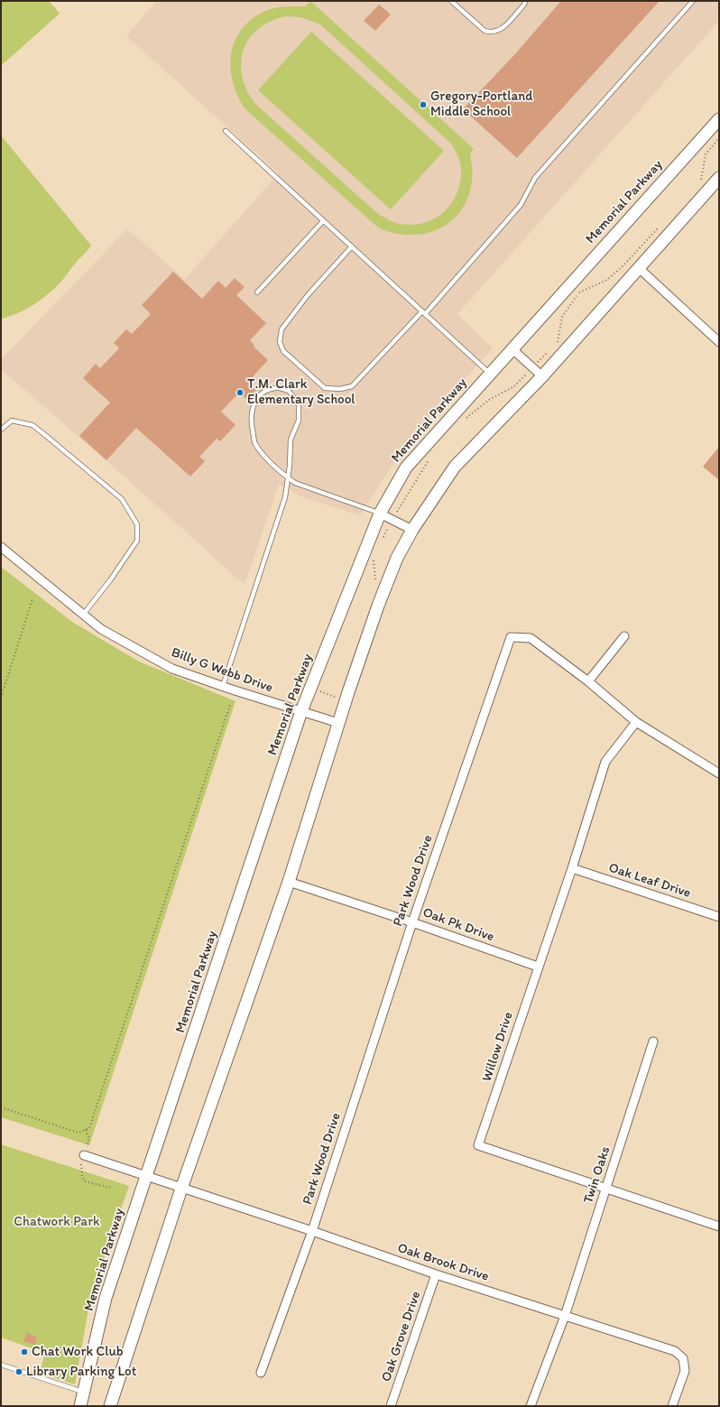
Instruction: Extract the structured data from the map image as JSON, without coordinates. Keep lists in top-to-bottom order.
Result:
{
  "streets": {
    "street": [
      "Memorial Parkway",
      "Billy G Webb Drive",
      "Park Wood Drive",
      "Oak Leaf Drive",
      "Oak Pk Drive",
      "Willow Drive",
      "Twin Oaks",
      "Oak Brook Drive",
      "Oak Grove Drive"
    ]
  },
  "crossings": [
    ["Memorial Parkway", "Billy G Webb Drive"],
    ["Memorial Parkway", "Oak Brook Drive"],
    ["Park Wood Drive", "Oak Pk Drive"],
    ["Park Wood Drive", "Willow Drive"],
    ["Park Wood Drive", "Oak Brook Drive"],
    ["Oak Leaf Drive", "Willow Drive"],
    ["Oak Pk Drive", "Willow Drive"],
    ["Willow Drive", "Twin Oaks"],
    ["Twin Oaks", "Oak Brook Drive"],
    ["Oak Brook Drive", "Oak Grove Drive"]
  ],
  "parks": ["Chatwork Park"],
  "places": [
    "Gregory-Portland Middle School",
    "T.M. Clark Elementary School",
    "Chat Work Club",
    "Library Parking Lot"
  ]
}
